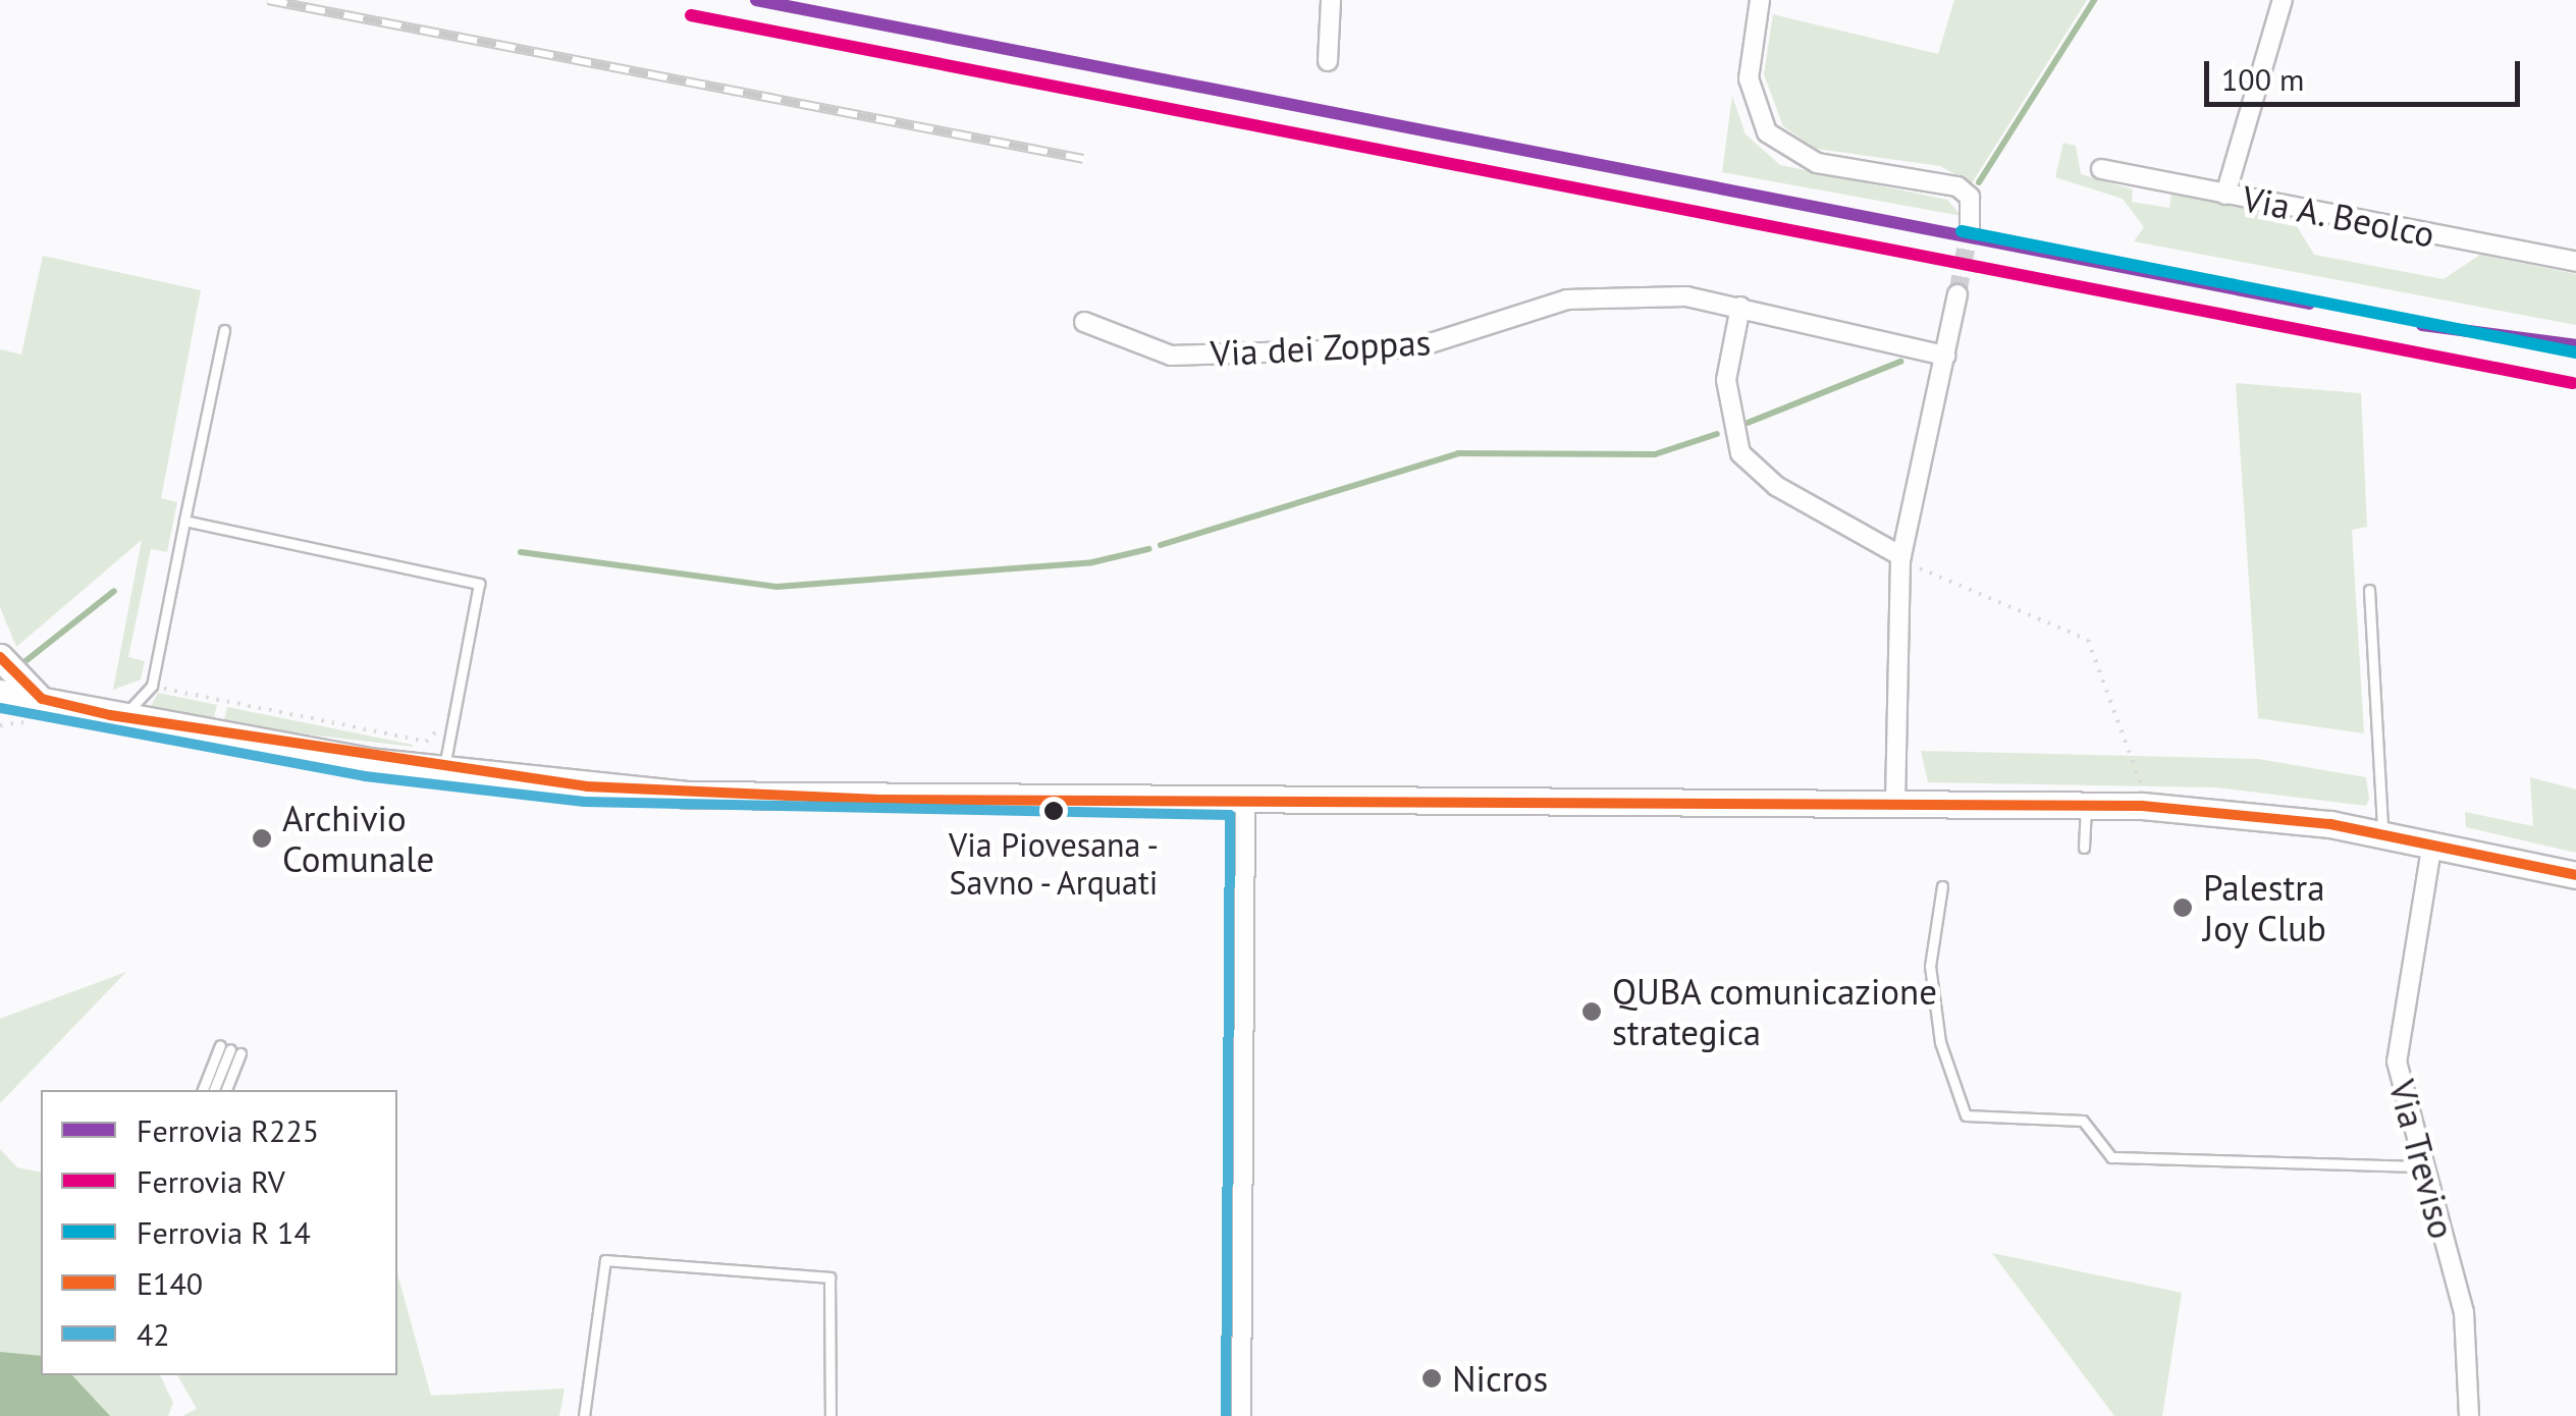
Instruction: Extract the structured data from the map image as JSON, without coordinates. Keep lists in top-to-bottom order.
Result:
{
  "streets": {
    "street": ["Via A. Beolco", "Via dei Zoppas", "Via Treviso"]
  },
  "places": [
    "Via Piovesana - Savno - Arquati",
    "Archivio Comunale",
    "Palestra Joy Club",
    "QUBA comunicazione strategica",
    "Nicros"
  ],
  "lines": [
    "rail line R225",
    "rail line RV",
    "transit line E140",
    "transit line 42"
  ],
  "legend": [
    "Ferrovia R225",
    "Ferrovia RV",
    "Ferrovia R 14",
    "E140",
    "42"
  ],
  "scale_bar": "100 m"
}
